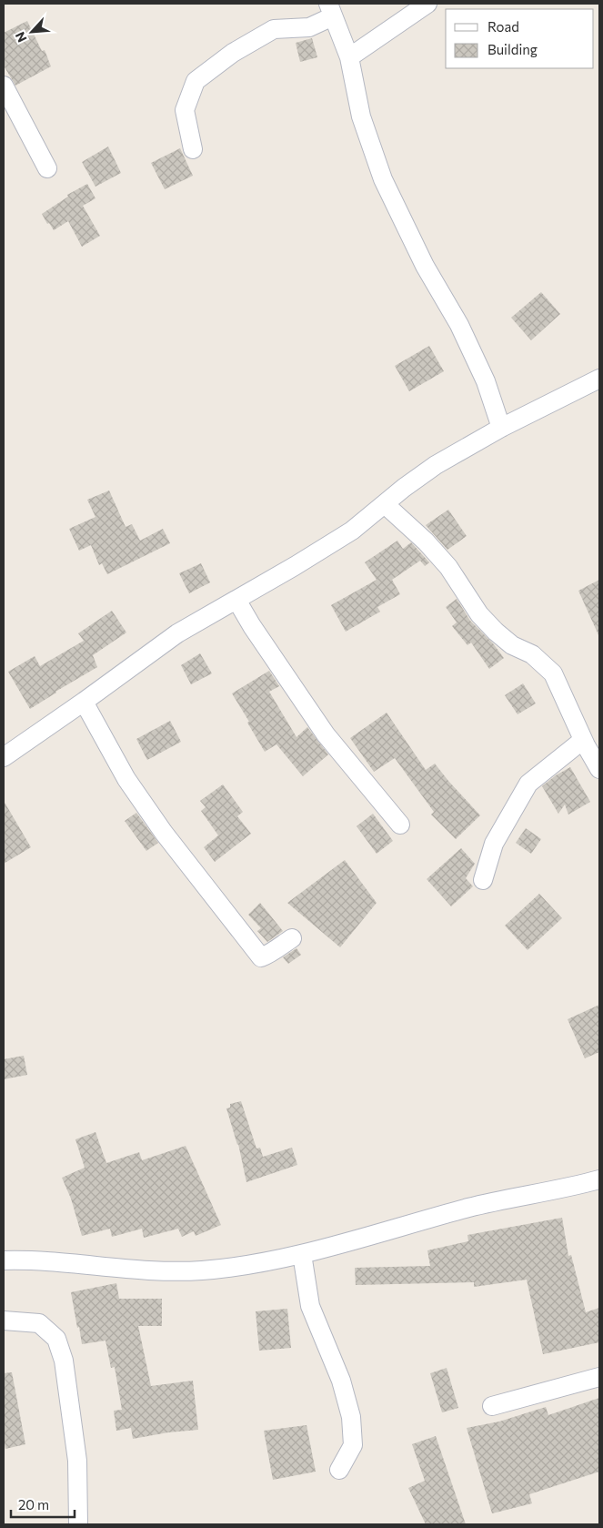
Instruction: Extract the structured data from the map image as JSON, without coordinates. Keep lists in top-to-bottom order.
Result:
{
  "legend": ["Road", "Building"],
  "scale_bar": "20 m",
  "north": "bottom left"
}
